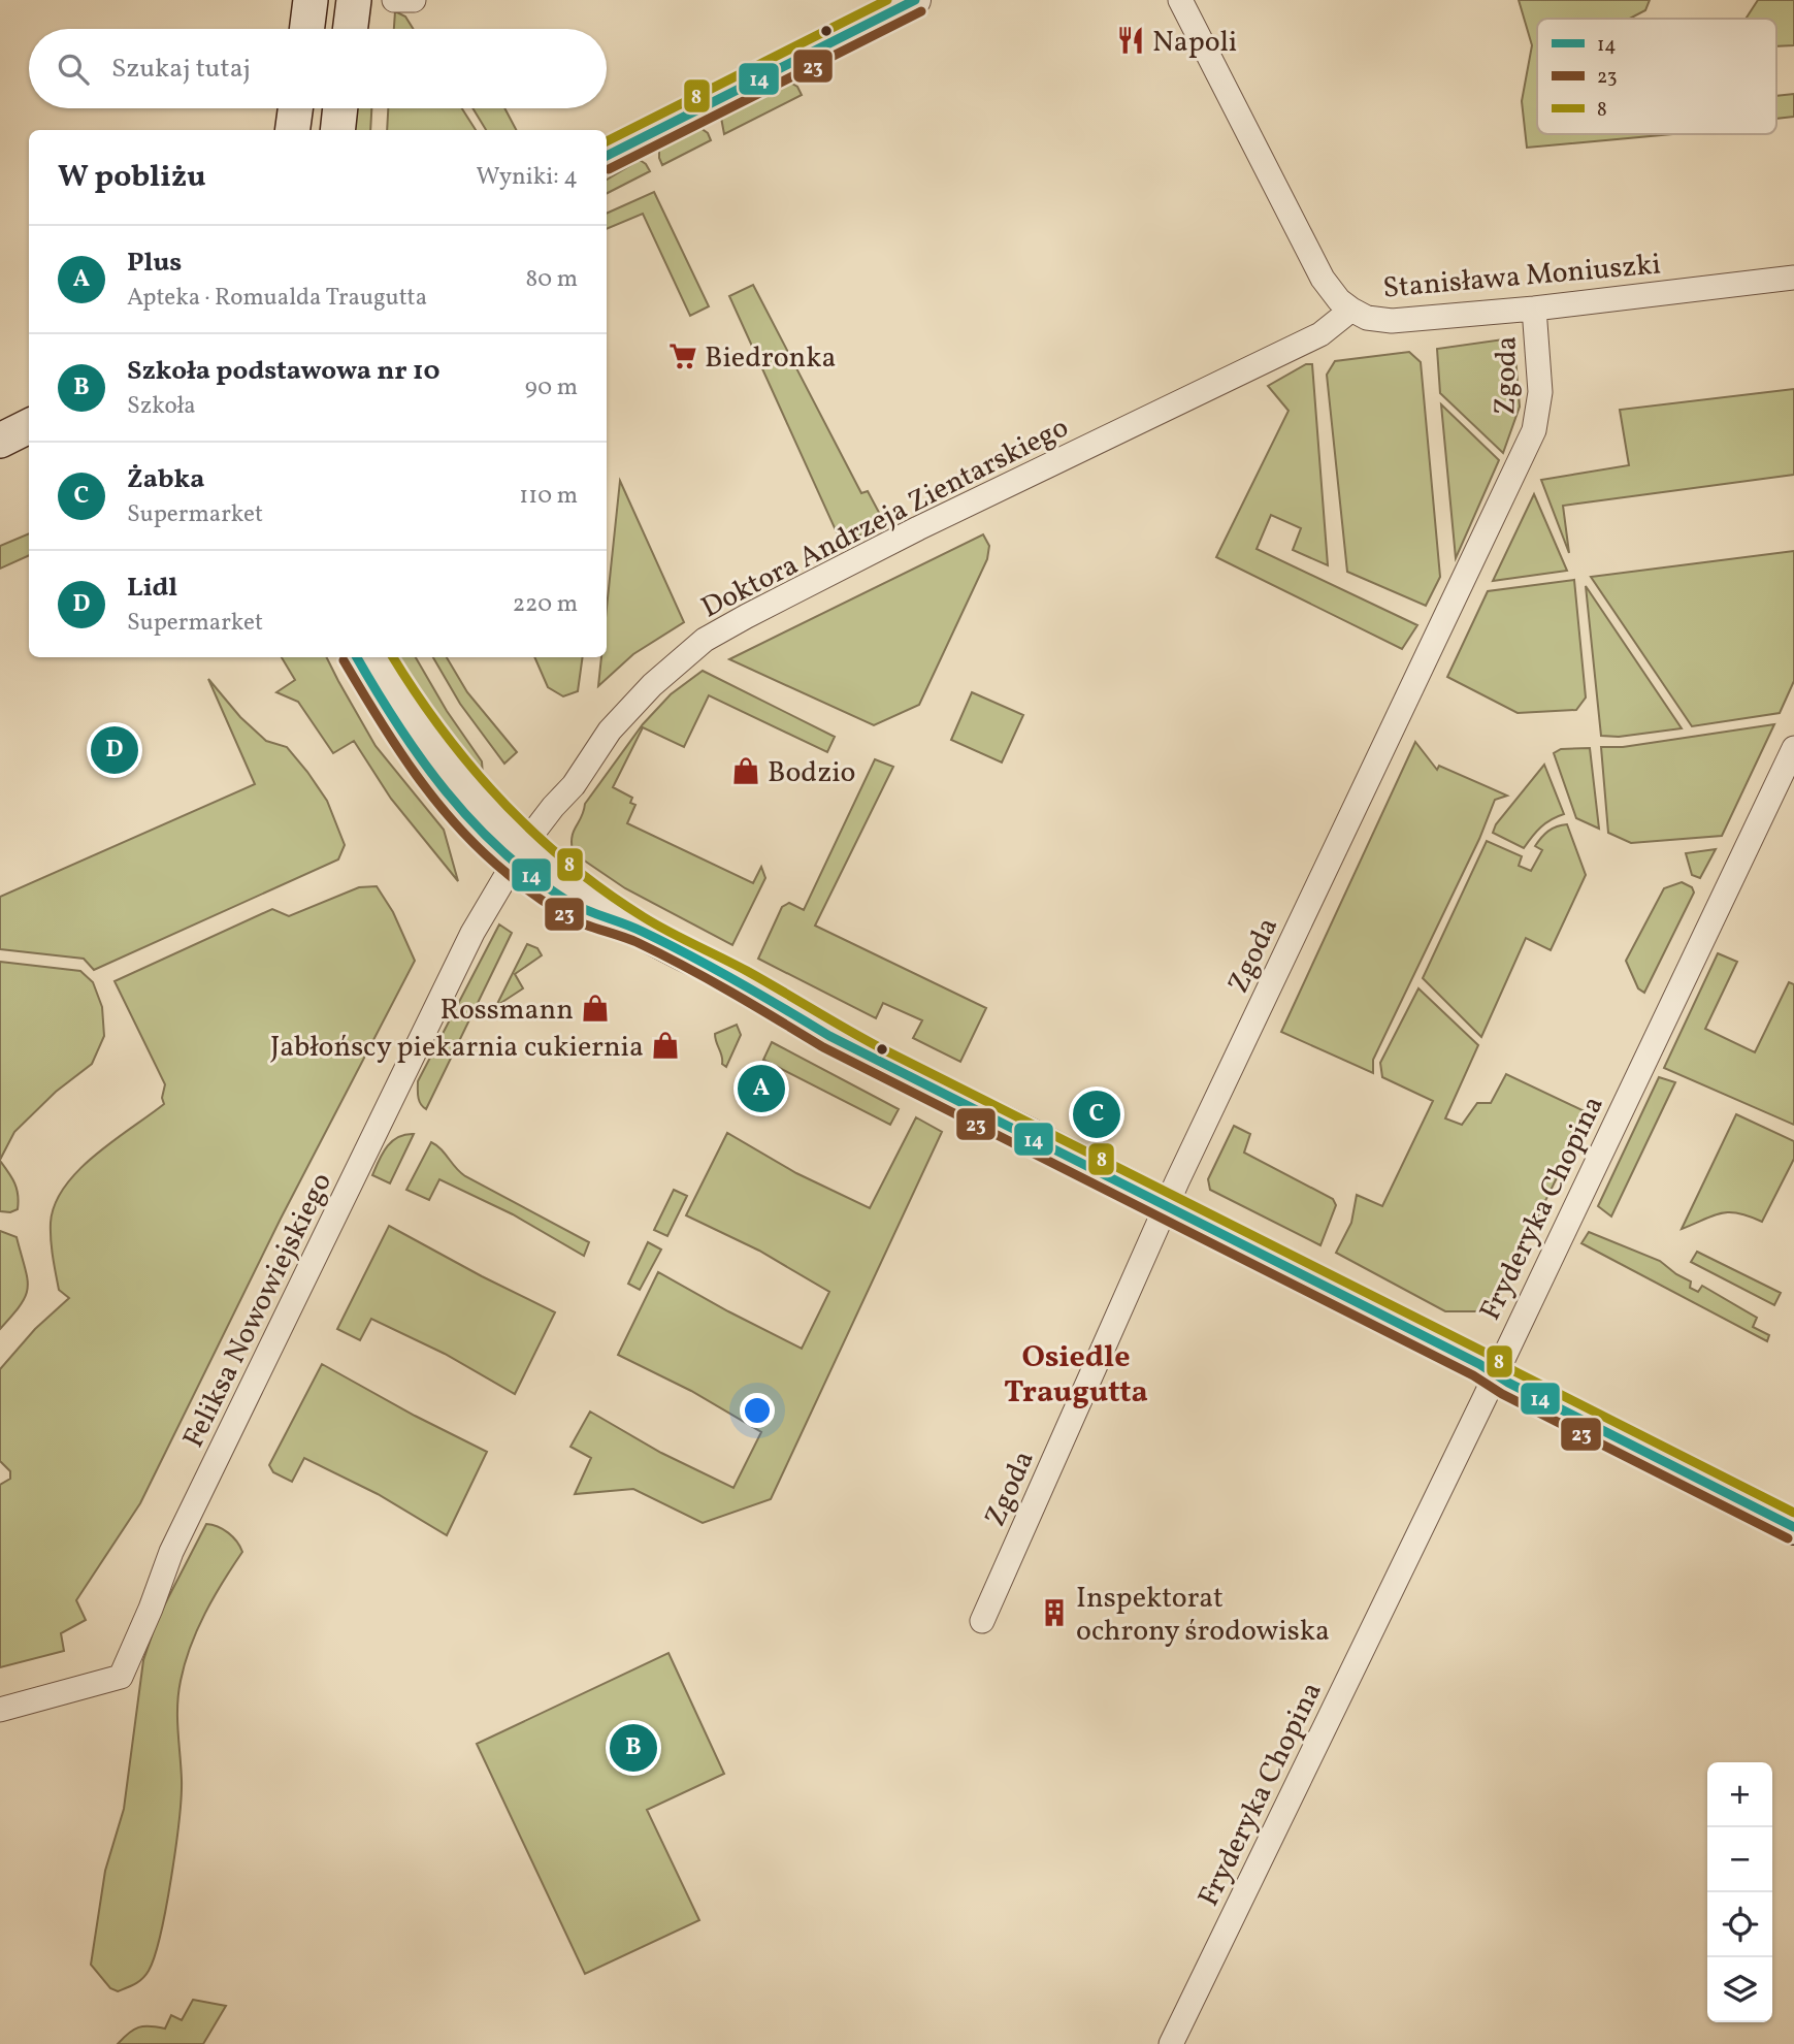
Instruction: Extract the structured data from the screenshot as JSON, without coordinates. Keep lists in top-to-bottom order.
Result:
{
  "streets": {
    "street": [
      "Stanisława Moniuszki",
      "Zgoda",
      "Doktora Andrzeja Zientarskiego",
      "Fryderyka Chopina",
      "Feliksa Nowowiejskiego"
    ]
  },
  "crossings": [
    ["Stanisława Moniuszki", "Zgoda"],
    ["Stanisława Moniuszki", "Doktora Andrzeja Zientarskiego"],
    ["Doktora Andrzeja Zientarskiego", "Feliksa Nowowiejskiego"]
  ],
  "districts": ["Osiedle Traugutta"],
  "places": {
    "restaurant": ["Napoli"],
    "supermarket": ["Biedronka"],
    "shop": ["Bodzio", "Rossmann", "Jabłońscy piekarnia cukiernia"],
    "building": ["Inspektorat ochrony środowiska"]
  },
  "lines": ["transit line 14", "transit line 8", "transit line 23"],
  "legend": ["14", "23", "8"],
  "page": {
    "search": "Szukaj tutaj",
    "heading": ["W pobliżu", "Wyniki: 4"],
    "list": [
      {
        "mark": "A",
        "name": "Plus",
        "note": "Apteka · Romualda Traugutta",
        "value": "80 m"
      },
      {
        "mark": "B",
        "name": "Szkoła podstawowa nr 10",
        "note": "Szkoła",
        "value": "90 m"
      },
      {
        "mark": "C",
        "name": "Żabka",
        "note": "Supermarket",
        "value": "110 m"
      },
      {
        "mark": "D",
        "name": "Lidl",
        "note": "Supermarket",
        "value": "220 m"
      }
    ],
    "pins": [
      "D",
      "A",
      "C",
      "B"
    ],
    "map_buttons": ["+", "−"]
  }
}
